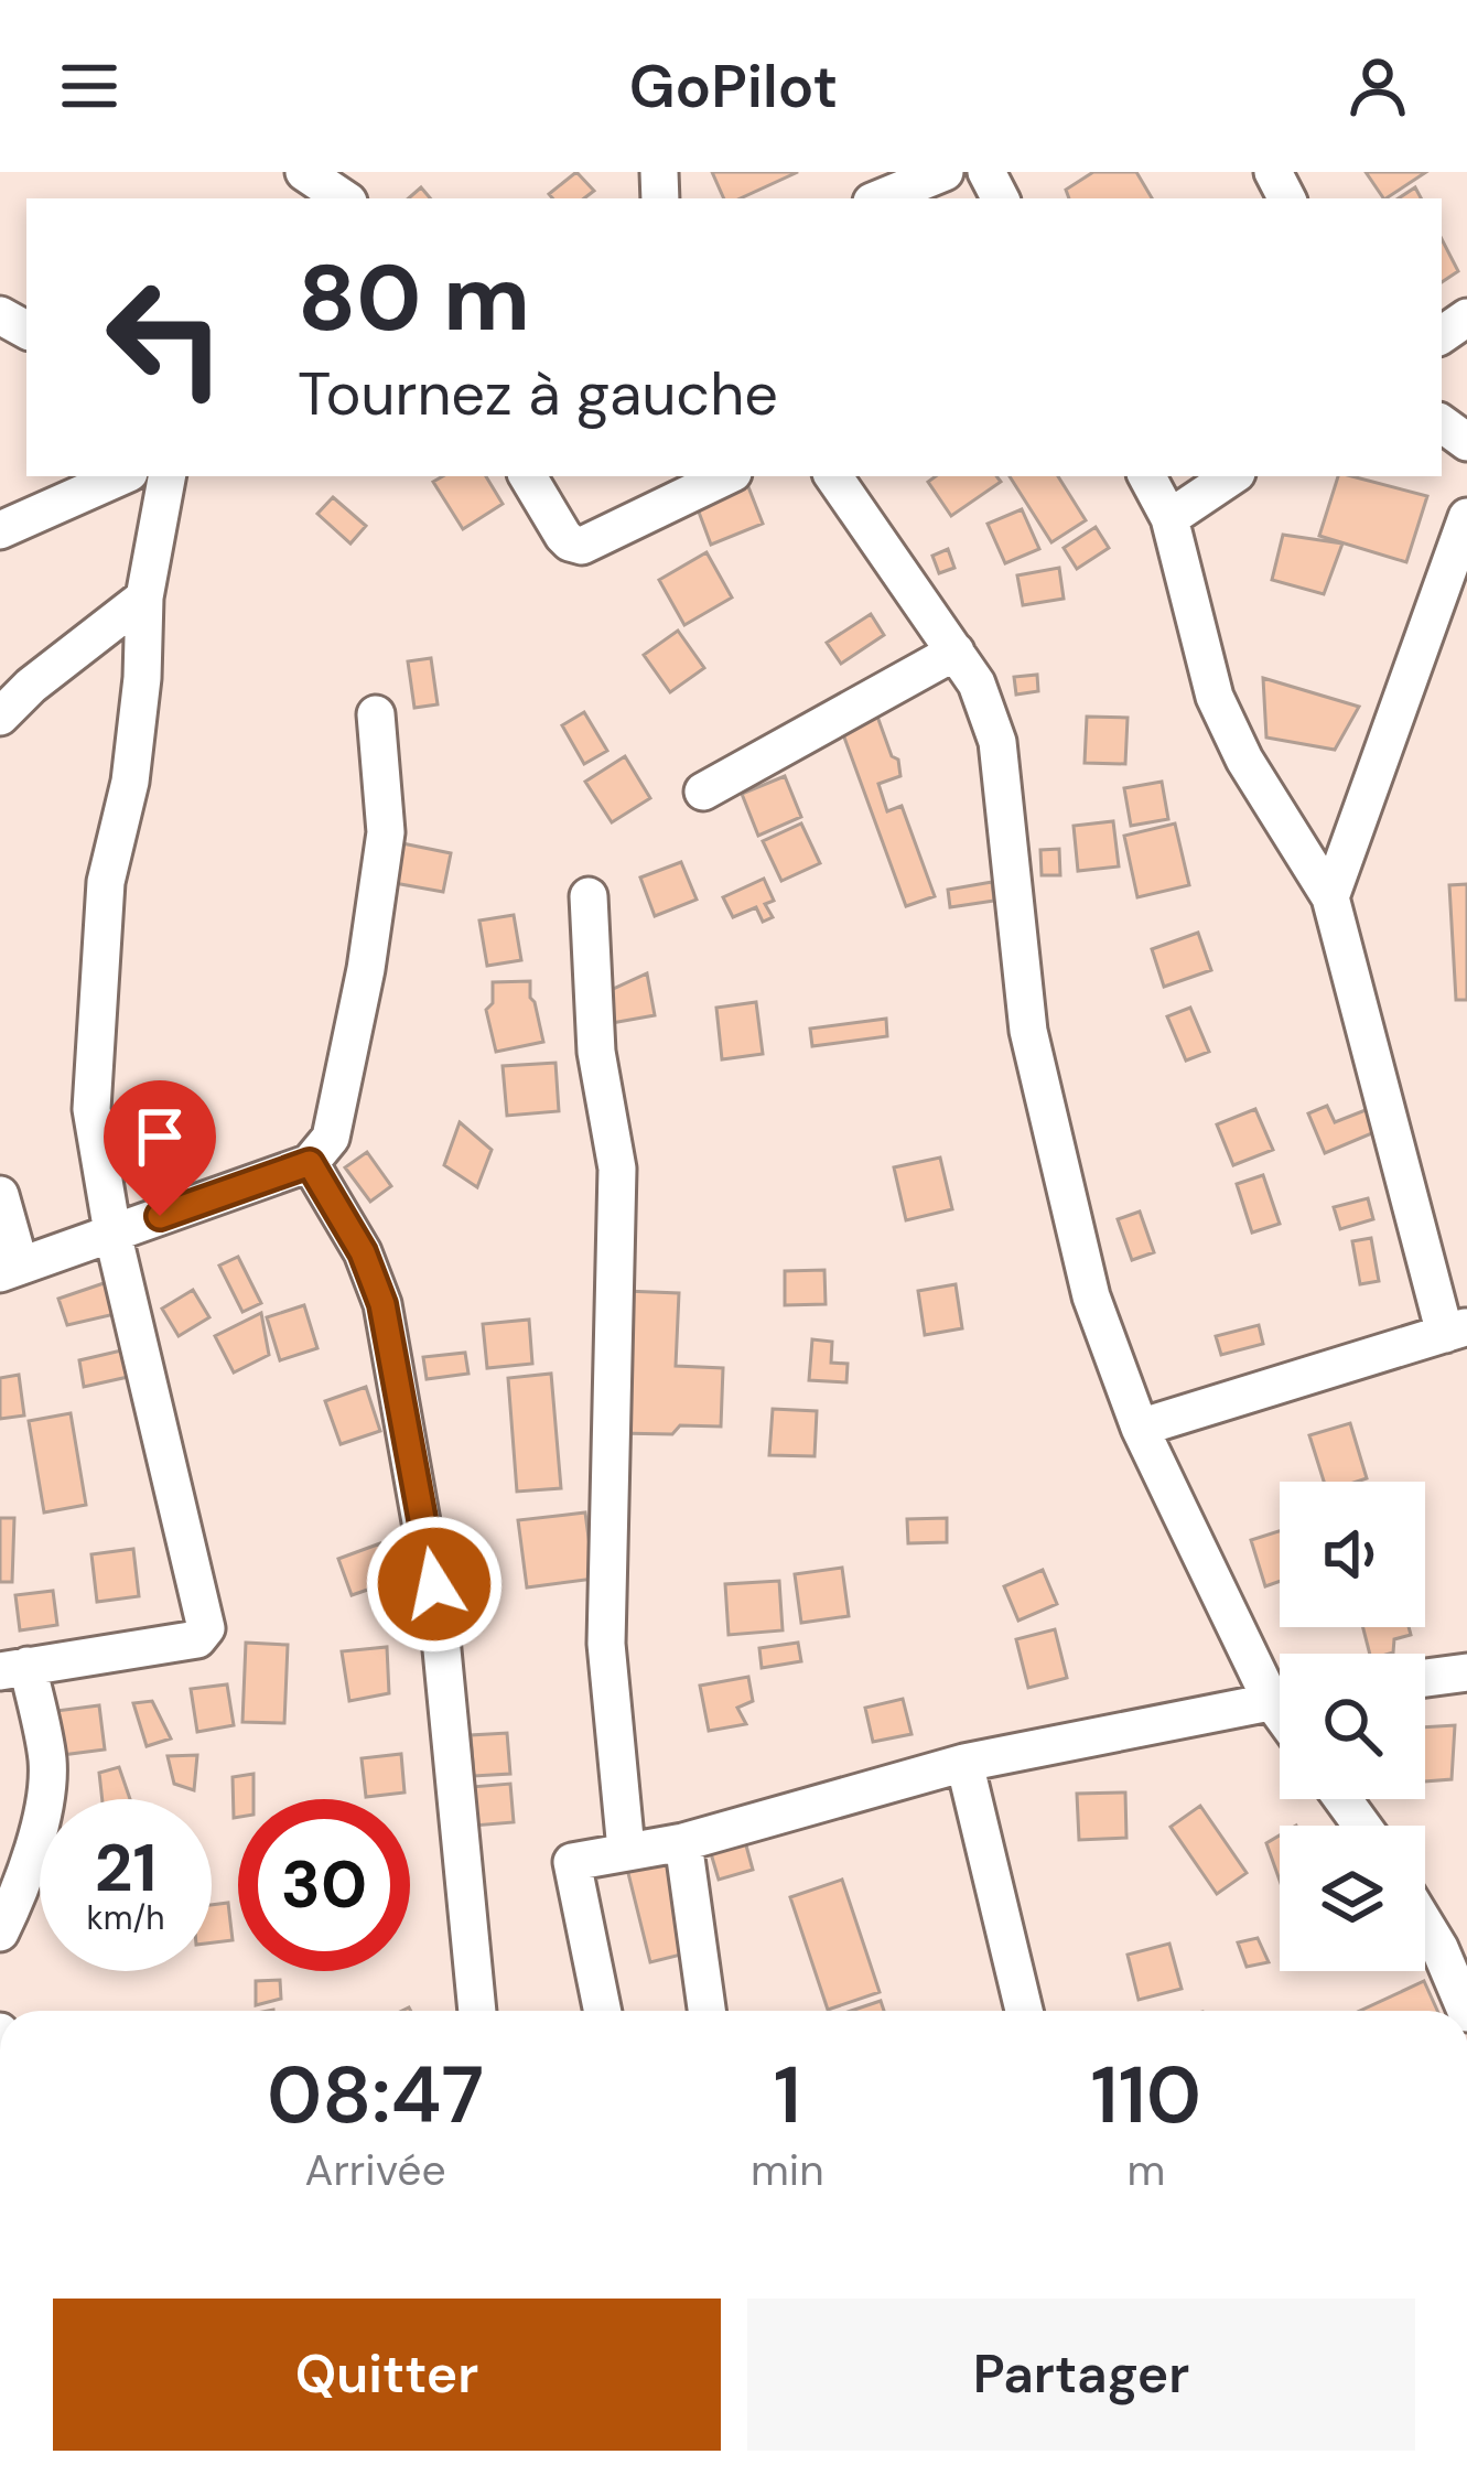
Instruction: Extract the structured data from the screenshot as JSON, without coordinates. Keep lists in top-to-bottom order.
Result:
{
  "page": {
    "header": "GoPilot",
    "turn": ["80 m", "Tournez à gauche"],
    "speed": "21 km/h",
    "limit": "30",
    "eta": [
      "08:47",
      "Arrivée",
      "1",
      "min",
      "110",
      "m"
    ],
    "buttons": ["Quitter", "Partager"]
  }
}
